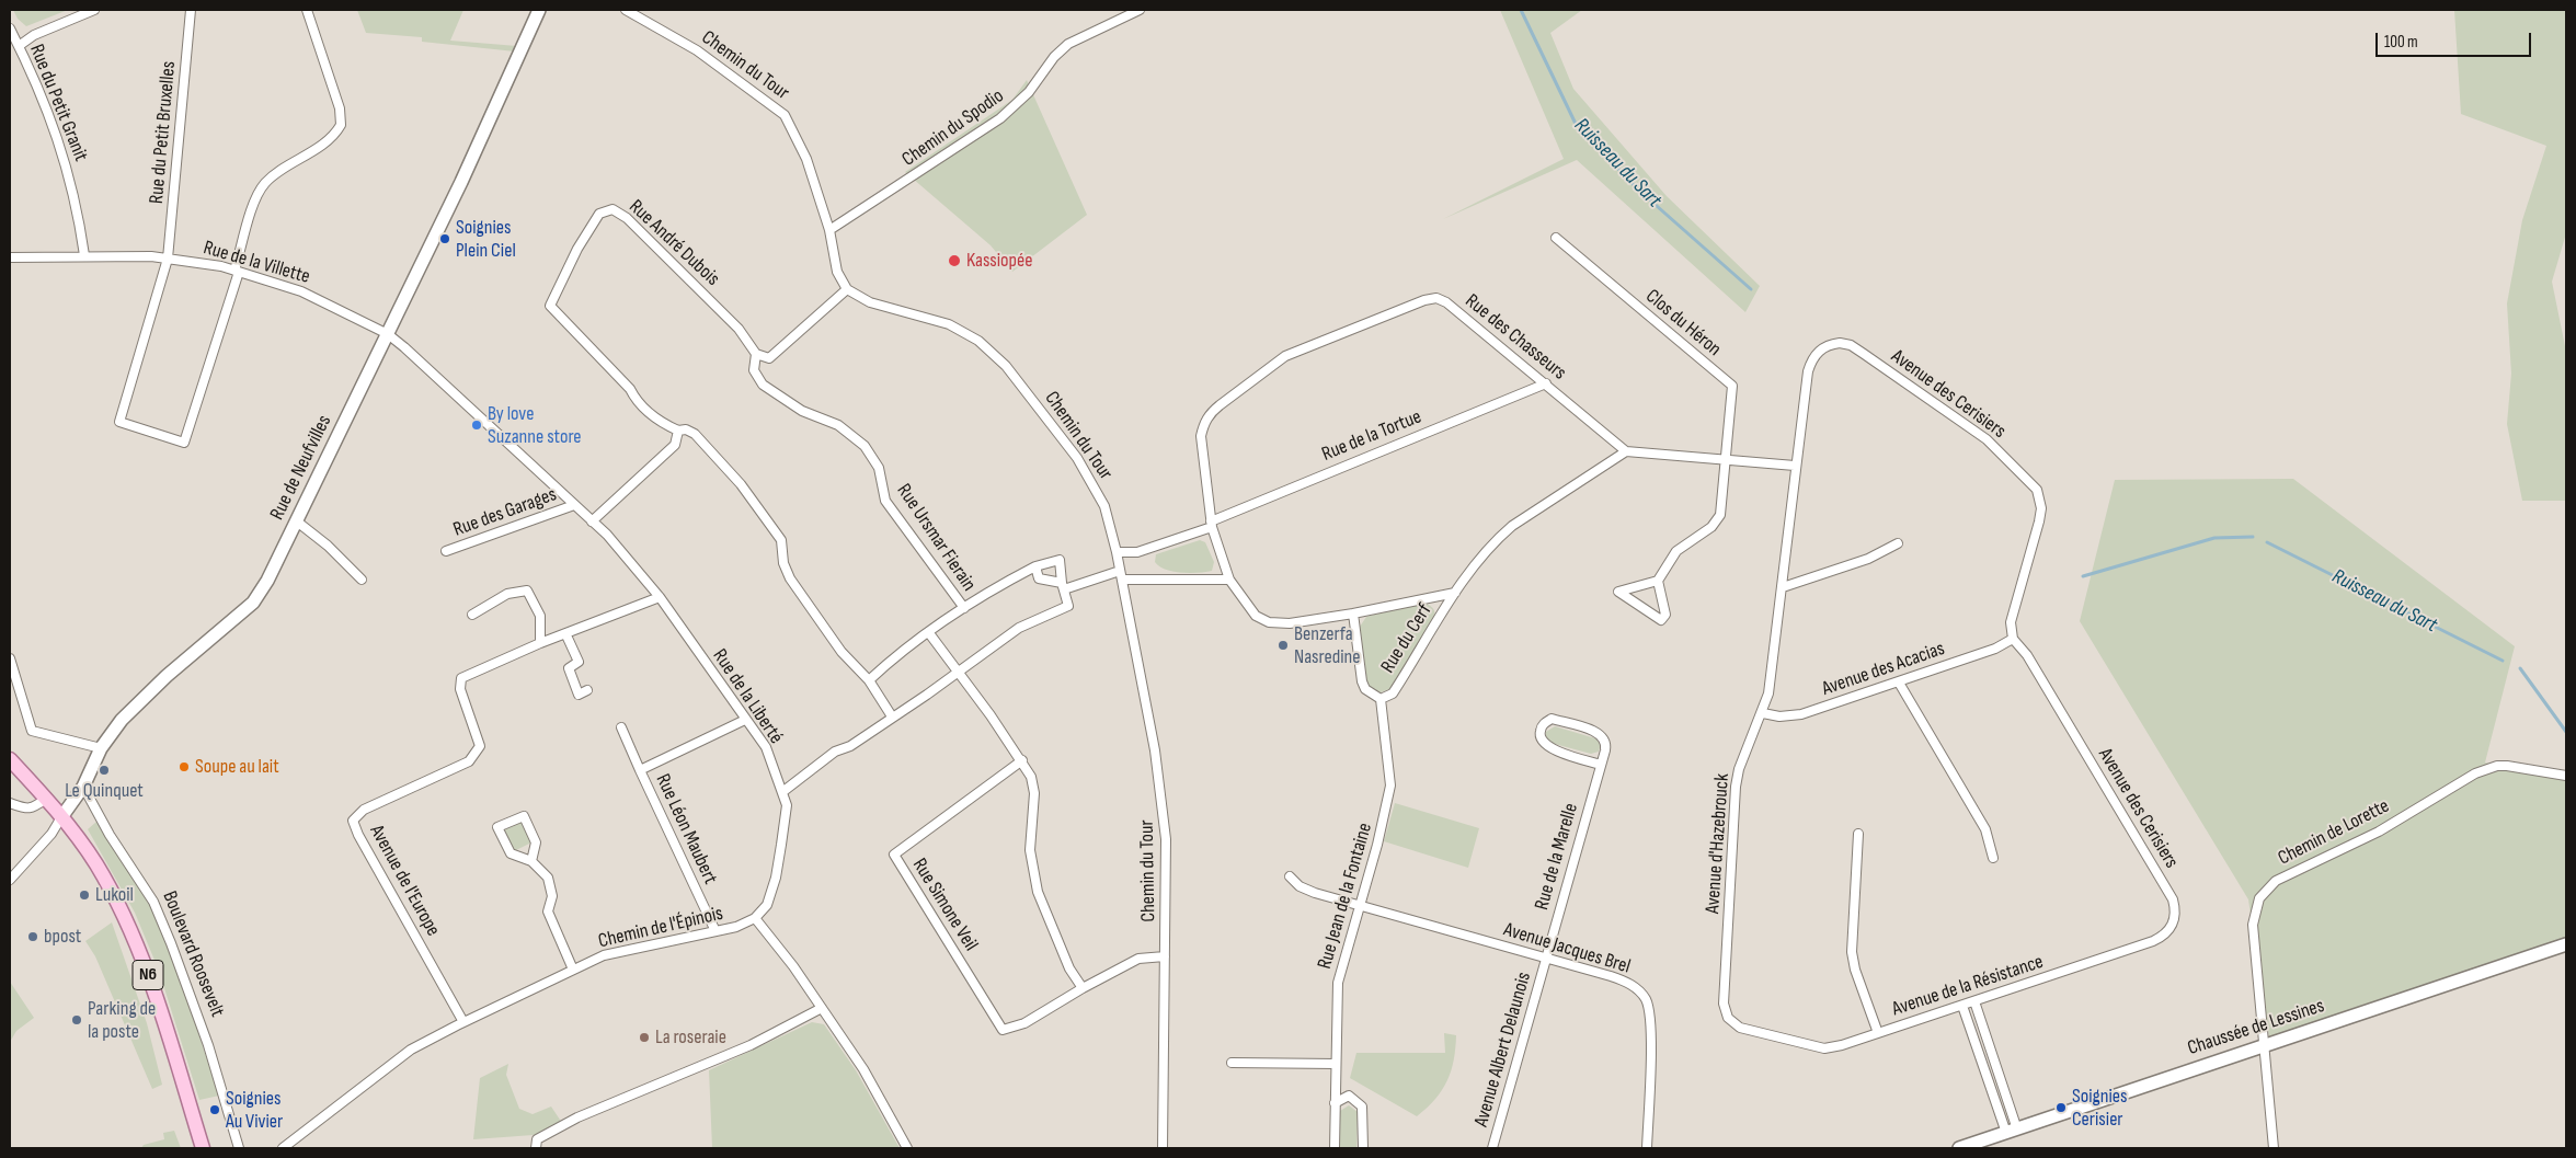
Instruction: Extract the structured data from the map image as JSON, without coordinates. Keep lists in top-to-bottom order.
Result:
{
  "streets": {
    "main road": ["Rue de Neufvilles", "N6", "Chaussée de Lessines"],
    "street": [
      "Chemin du Tour",
      "Rue du Petit Granit",
      "Chemin du Spodio",
      "Rue du Petit Bruxelles",
      "Rue André Dubois",
      "Rue de la Villette",
      "Clos du Héron",
      "Rue des Chasseurs",
      "Avenue des Cerisiers",
      "Rue de la Tortue",
      "Rue des Garages",
      "Rue Ursmar Fierain",
      "Rue du Cerf",
      "Avenue des Acacias",
      "Rue de la Liberté",
      "Rue Léon Maubert",
      "Chemin de Lorette",
      "Avenue d'Hazebrouck",
      "Rue de la Marelle",
      "Avenue de l'Europe",
      "Rue Jean de la Fontaine",
      "Rue Simone Veil",
      "Chemin de l'Épinois",
      "Avenue Jacques Brel",
      "Boulevard Roosevelt",
      "Avenue de la Résistance",
      "Avenue Albert Delaunois"
    ]
  },
  "crossings": [
    ["Chemin du Tour", "Chemin du Spodio"],
    ["Chemin du Tour", "Rue de la Tortue"],
    ["Rue du Petit Granit", "Rue de la Villette"],
    ["Rue du Petit Bruxelles", "Rue de la Villette"],
    ["Rue André Dubois", "Rue Ursmar Fierain"],
    ["Rue de la Villette", "Rue de Neufvilles"],
    ["Rue de la Villette", "Rue des Garages"],
    ["Rue de la Villette", "Rue de la Liberté"],
    ["Rue des Chasseurs", "Rue de la Tortue"],
    ["Rue des Chasseurs", "Rue du Cerf"],
    ["Avenue des Cerisiers", "Avenue des Acacias"],
    ["Avenue des Cerisiers", "Avenue d'Hazebrouck"],
    ["Avenue des Cerisiers", "Avenue de la Résistance"],
    ["Rue de la Tortue", "Rue du Cerf"],
    ["Rue de Neufvilles", "Boulevard Roosevelt"],
    ["Rue de Neufvilles", "N6"],
    ["Rue des Garages", "Rue de la Liberté"],
    ["Rue du Cerf", "Rue Jean de la Fontaine"],
    ["Avenue des Acacias", "Avenue d'Hazebrouck"],
    ["Rue de la Liberté", "Rue Léon Maubert"],
    ["Rue de la Liberté", "Avenue de l'Europe"],
    ["Rue de la Liberté", "Chemin de l'Épinois"],
    ["Rue Léon Maubert", "Chemin de l'Épinois"],
    ["Chemin de Lorette", "Chaussée de Lessines"],
    ["Avenue d'Hazebrouck", "Avenue de la Résistance"],
    ["Rue de la Marelle", "Avenue Jacques Brel"],
    ["Rue de la Marelle", "Avenue Albert Delaunois"],
    ["Avenue de l'Europe", "Chemin de l'Épinois"],
    ["Rue Jean de la Fontaine", "Avenue Jacques Brel"],
    ["Avenue Jacques Brel", "Avenue Albert Delaunois"],
    ["Avenue de la Résistance", "Chaussée de Lessines"]
  ],
  "water": ["Ruisseau du Sart"],
  "places": [
    "Soignies Plein Ciel",
    "Kassiopée",
    "By love Suzanne store",
    "Benzerfa Nasredine",
    "Soupe au lait",
    "Le Quinquet",
    "Lukoil",
    "bpost",
    "Parking de la poste",
    "La roseraie",
    "Soignies Cerisier",
    "Soignies Au Vivier"
  ],
  "scale_bar": "100 m"
}
